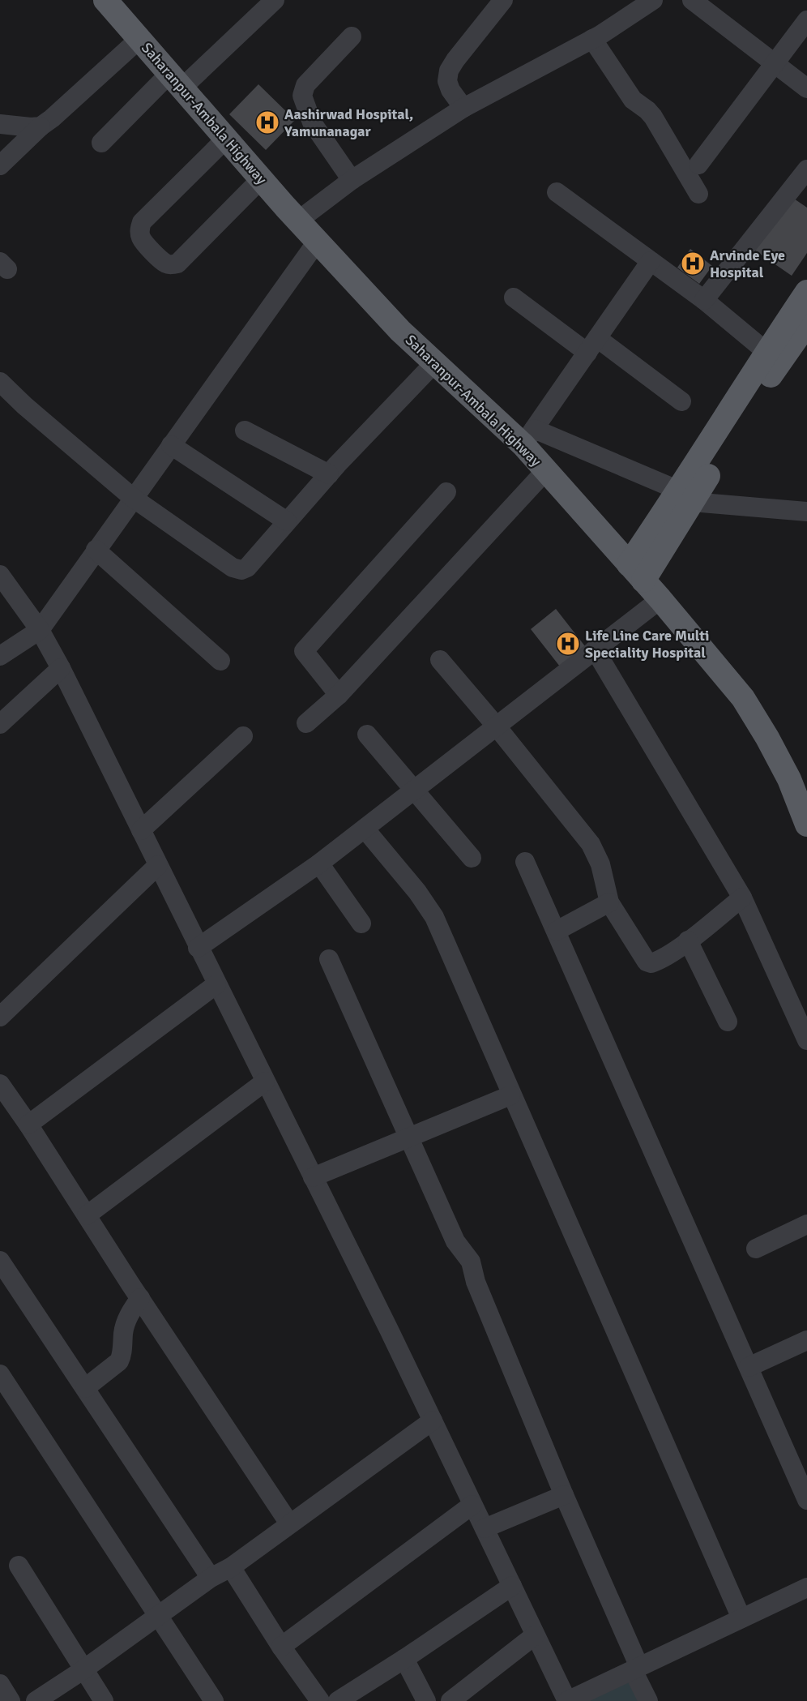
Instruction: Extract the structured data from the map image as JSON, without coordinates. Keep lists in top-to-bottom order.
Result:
{
  "streets": {
    "main road": ["Saharanpur-Ambala Highway"]
  },
  "places": {
    "hospital": ["Aashirwad Hospital, Yamunanagar", "Arvinde Eye Hospital", "Life Line Care Multi Speciality Hospital"]
  }
}
